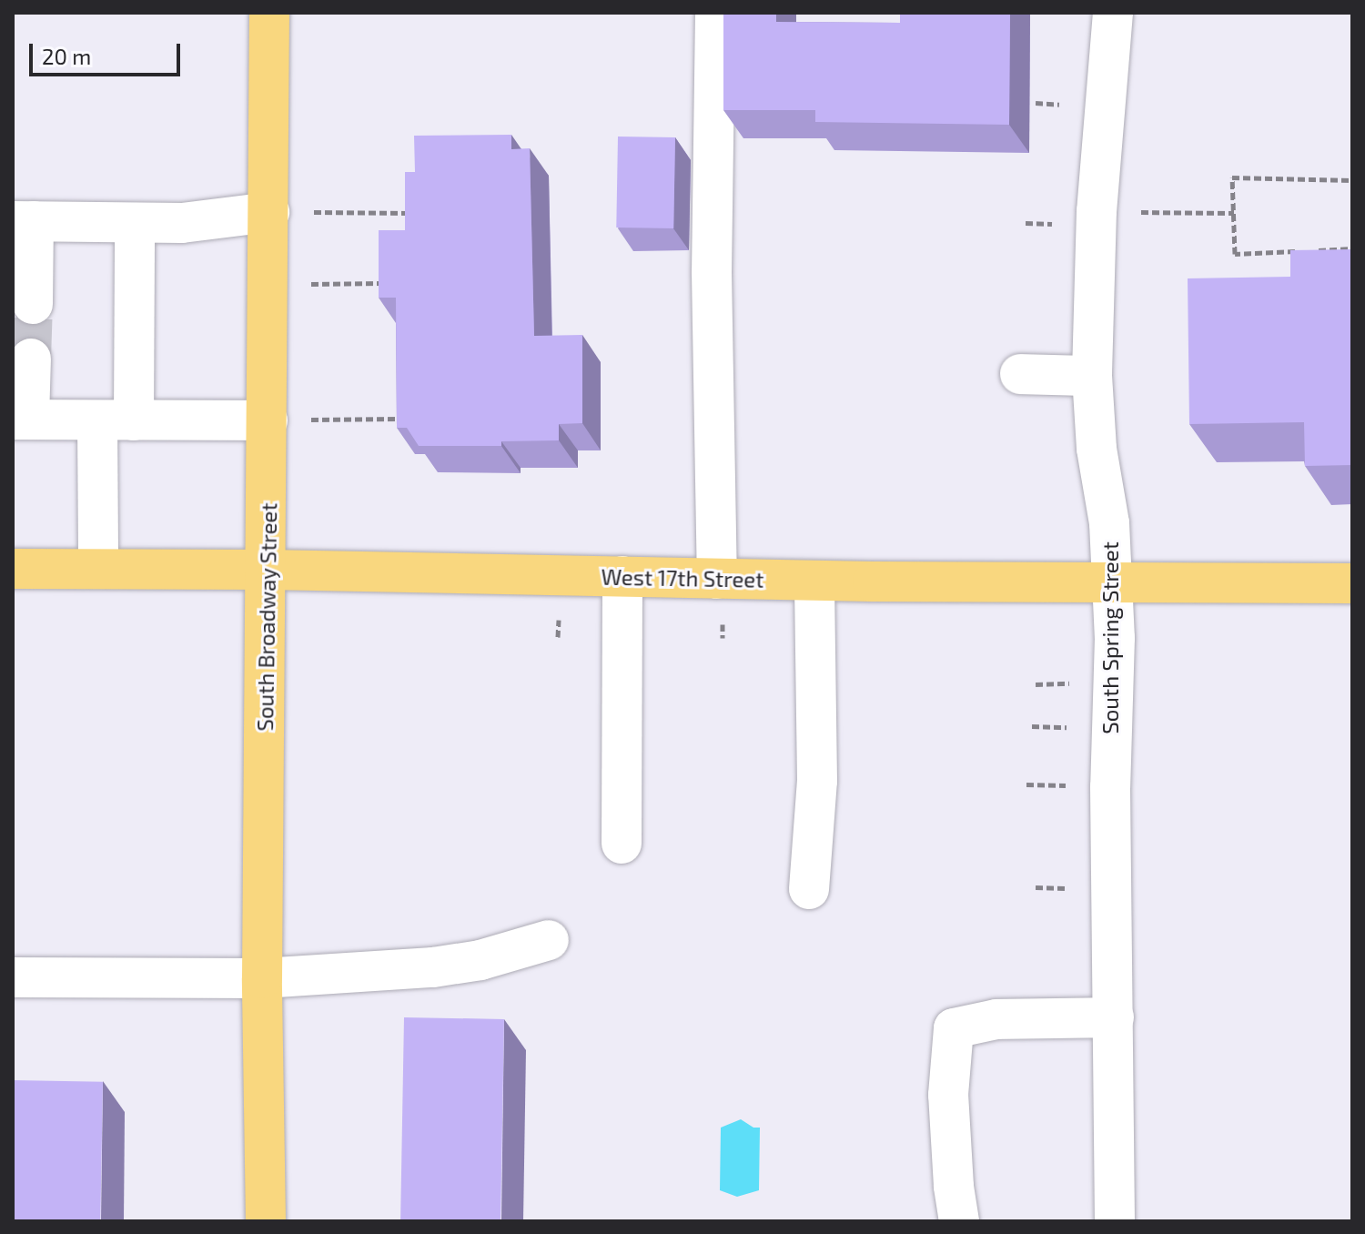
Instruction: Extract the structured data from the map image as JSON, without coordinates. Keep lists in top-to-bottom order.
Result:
{
  "streets": {
    "main road": ["West 17th Street", "South Broadway Street"],
    "street": ["South Spring Street"]
  },
  "crossings": [
    ["West 17th Street", "South Broadway Street"],
    ["West 17th Street", "South Spring Street"]
  ],
  "scale_bar": "20 m"
}
